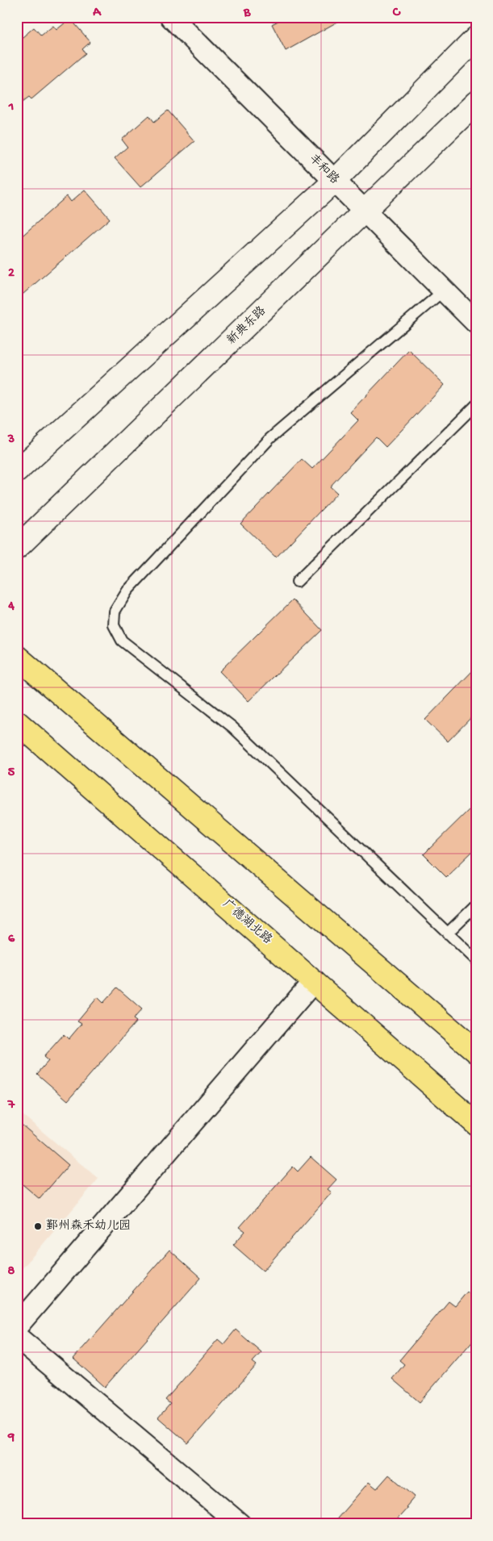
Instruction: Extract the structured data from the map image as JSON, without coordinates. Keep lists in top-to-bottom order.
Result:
{
  "streets": {
    "main road": ["新典东路", "广德湖北路"],
    "street": ["丰和路"]
  },
  "crossings": [
    ["丰和路", "新典东路"]
  ],
  "places": ["鄞州森禾幼儿园"],
  "grid": {
    "columns": ["A", "B", "C"],
    "rows": [
      "1",
      "2",
      "3",
      "4",
      "5",
      "6",
      "7",
      "8",
      "9"
    ]
  }
}
